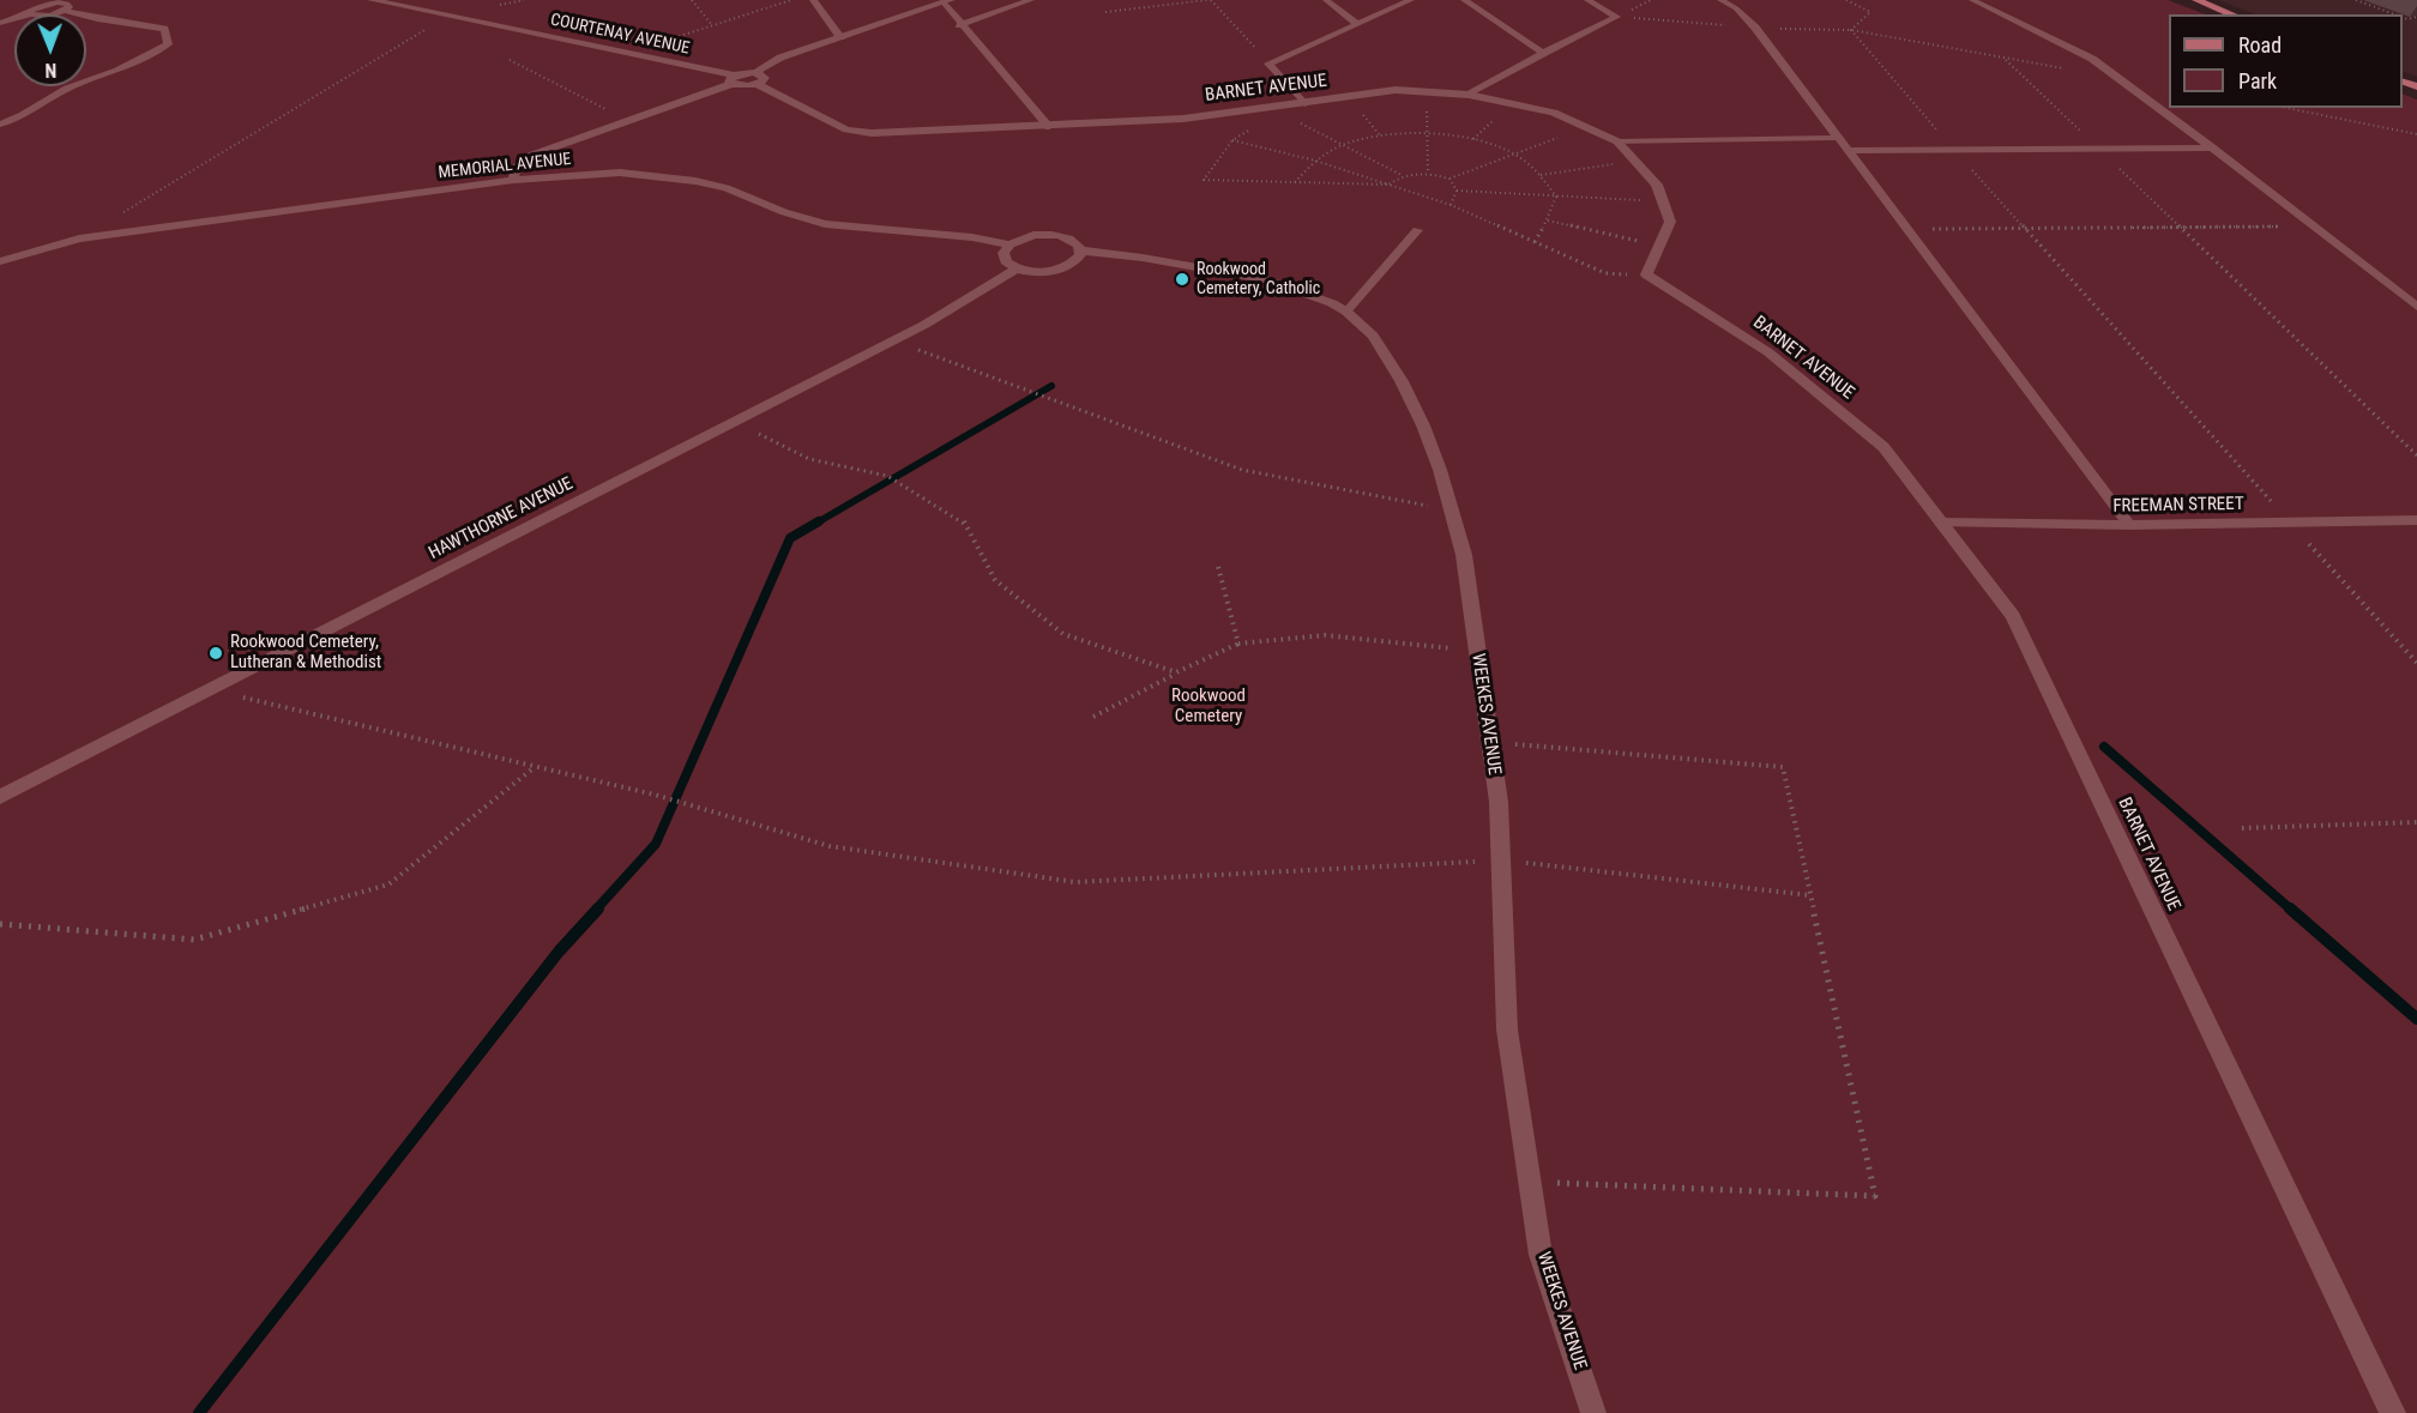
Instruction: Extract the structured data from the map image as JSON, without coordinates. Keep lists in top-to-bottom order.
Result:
{
  "streets": {
    "street": [
      "COURTENAY AVENUE",
      "BARNET AVENUE",
      "MEMORIAL AVENUE",
      "HAWTHORNE AVENUE",
      "WEEKES AVENUE"
    ],
    "lane": ["FREEMAN STREET"]
  },
  "crossings": [
    ["BARNET AVENUE", "FREEMAN STREET"]
  ],
  "parks": ["Rookwood Cemetery"],
  "places": ["Rookwood Cemetery, Catholic", "Rookwood Cemetery, Lutheran & Methodist"],
  "legend": ["Road", "Park"],
  "north": "bottom"
}
